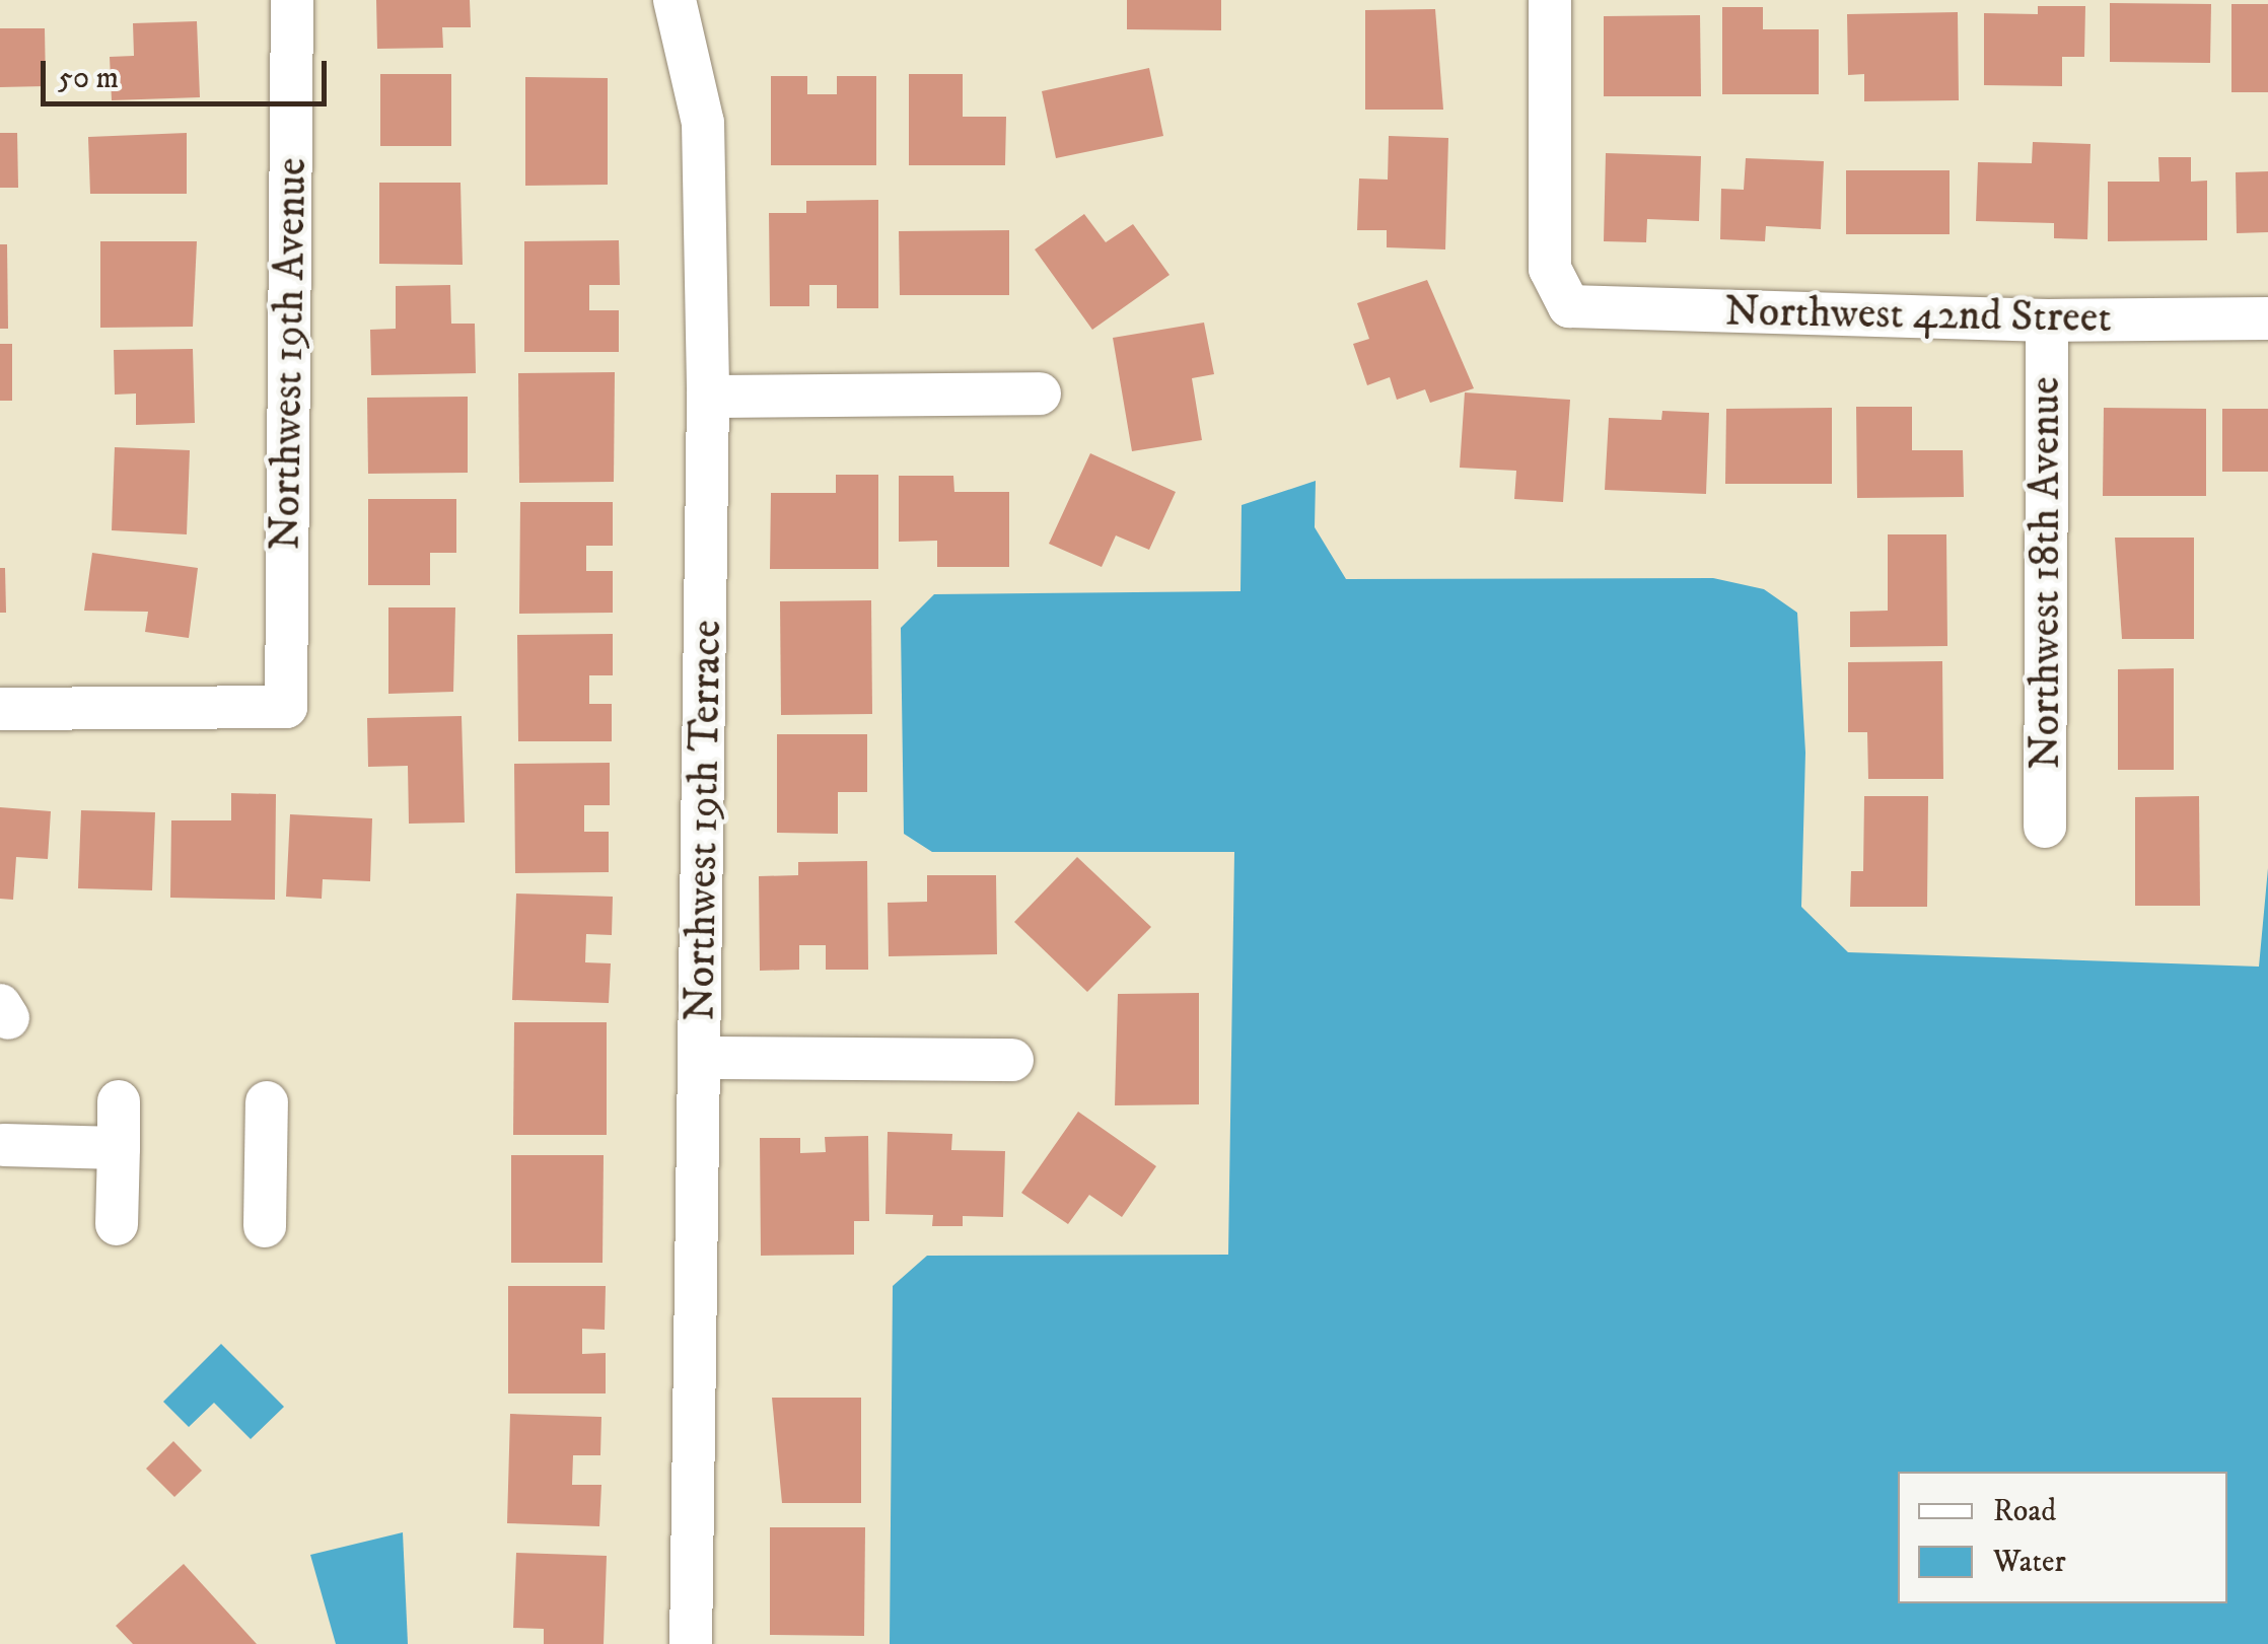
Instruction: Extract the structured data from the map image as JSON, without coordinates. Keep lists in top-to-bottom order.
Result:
{
  "streets": {
    "street": [
      "Northwest 42nd Street",
      "Northwest 19th Avenue",
      "Northwest 18th Avenue",
      "Northwest 19th Terrace"
    ]
  },
  "crossings": [
    ["Northwest 42nd Street", "Northwest 18th Avenue"]
  ],
  "legend": ["Road", "Water"],
  "scale_bar": "50 m"
}
